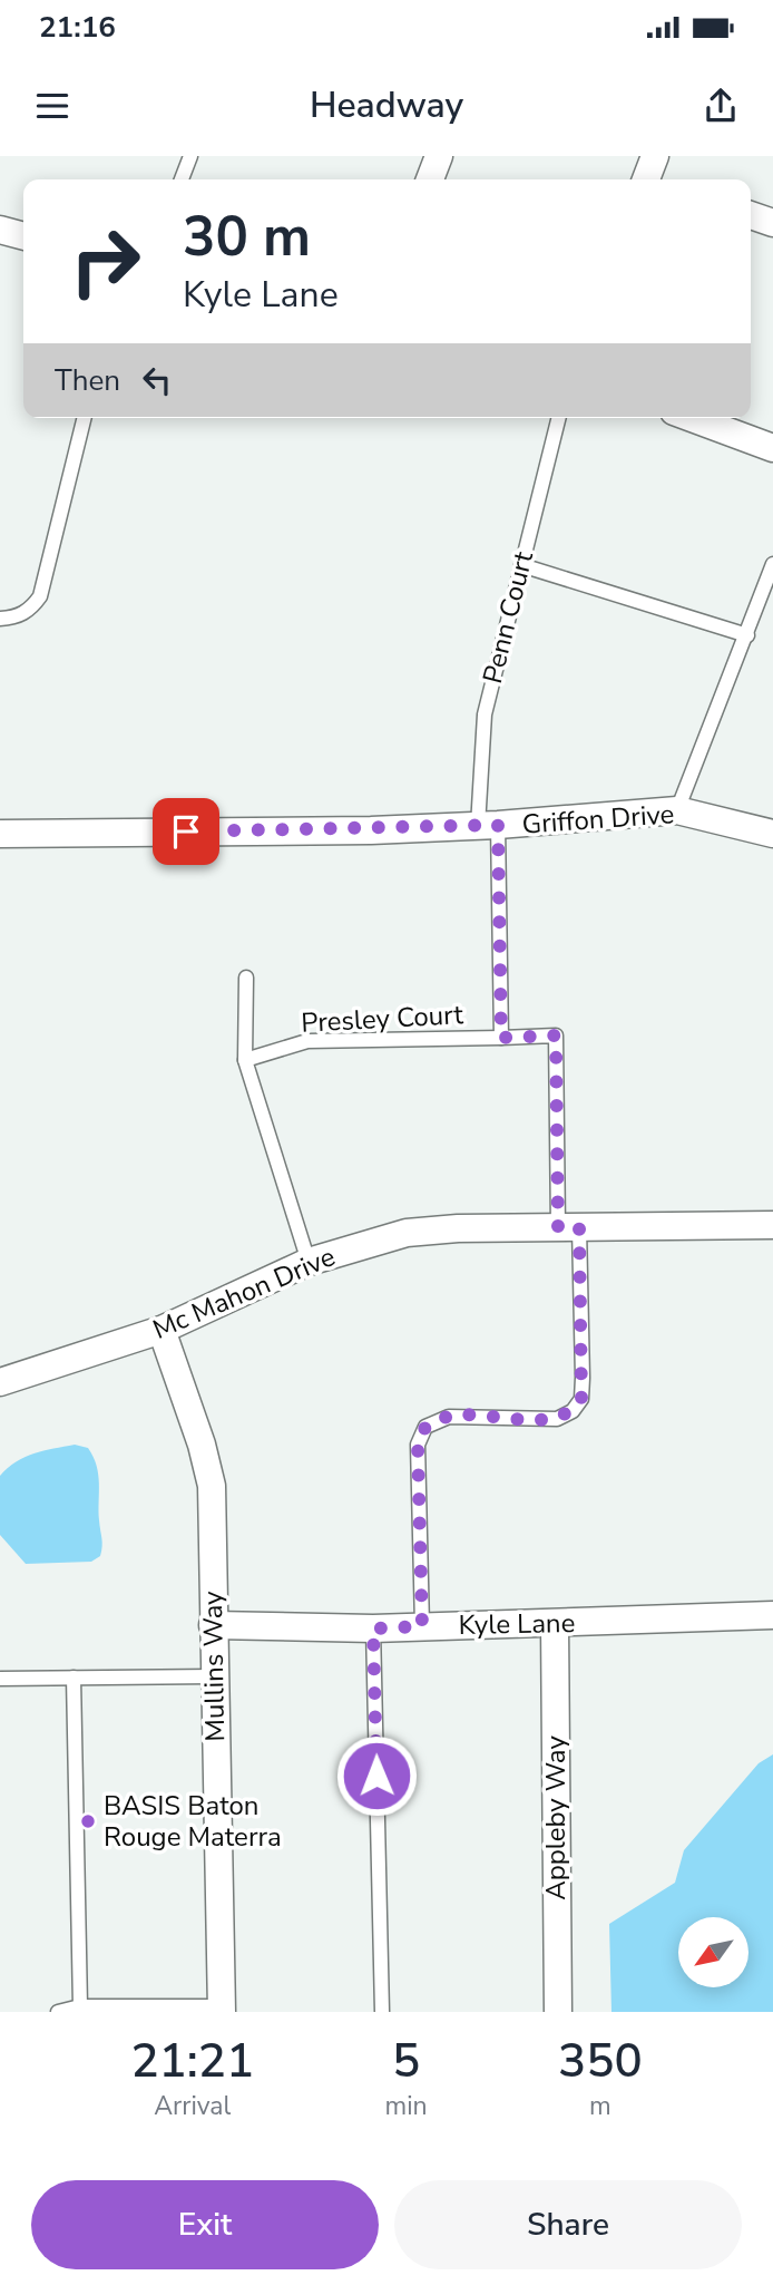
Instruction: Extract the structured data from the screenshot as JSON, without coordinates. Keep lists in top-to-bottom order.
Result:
{
  "streets": {
    "street": [
      "Griffon Drive",
      "Mc Mahon Drive",
      "Kyle Lane",
      "Mullins Way",
      "Appleby Way"
    ],
    "lane": ["Penn Court", "Presley Court"]
  },
  "crossings": [
    ["Penn Court", "Griffon Drive"],
    ["Penn Court", "Presley Court"],
    ["Presley Court", "Mc Mahon Drive"],
    ["Mc Mahon Drive", "Mullins Way"],
    ["Kyle Lane", "Mullins Way"],
    ["Kyle Lane", "Appleby Way"]
  ],
  "places": ["BASIS Baton Rouge Materra"],
  "north": "bottom left",
  "page": {
    "status": "21:16",
    "header": "Headway",
    "turn": ["30 m", "Kyle Lane"],
    "then": "Then",
    "eta": [
      "21:21",
      "Arrival",
      "5",
      "min",
      "350",
      "m"
    ],
    "buttons": ["Exit", "Share"]
  }
}
